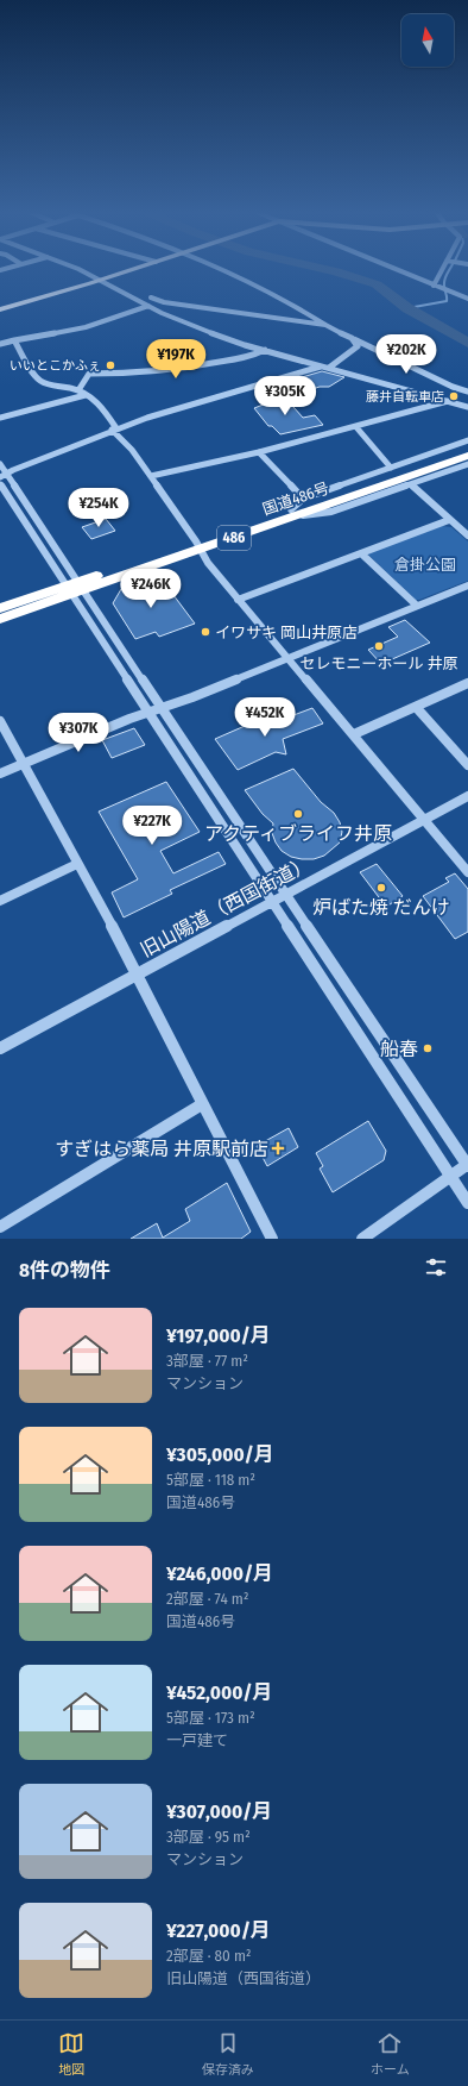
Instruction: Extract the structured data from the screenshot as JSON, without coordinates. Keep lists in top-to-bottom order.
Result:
{
  "streets": {
    "highway": ["国道486号", "486"],
    "street": ["旧山陽道（西国街道）"]
  },
  "parks": ["倉掛公園"],
  "places": {
    "other": [
      "いいとこかふぇ",
      "藤井自転車店",
      "イワサキ 岡山井原店",
      "セレモニーホール 井原",
      "アクティブライフ井原",
      "炉ばた焼 だんけ",
      "船春"
    ],
    "health": ["すぎはら薬局 井原駅前店"]
  },
  "north": "top",
  "page": {
    "price": [
      "¥202K",
      "¥197K",
      "¥305K",
      "¥254K",
      "¥246K",
      "¥452K",
      "¥307K",
      "¥227K"
    ],
    "heading": "8件の物件",
    "list": [
      {
        "name": "¥197,000/月",
        "note": "3部屋 · 77 m² · マンション"
      },
      {
        "name": "¥305,000/月",
        "note": "5部屋 · 118 m² · 国道486号"
      },
      {
        "name": "¥246,000/月",
        "note": "2部屋 · 74 m² · 国道486号"
      },
      {
        "name": "¥452,000/月",
        "note": "5部屋 · 173 m² · 一戸建て"
      },
      {
        "name": "¥307,000/月",
        "note": "3部屋 · 95 m² · マンション"
      },
      {
        "name": "¥227,000/月",
        "note": "2部屋 · 80 m² · 旧山陽道（西国街道）"
      }
    ],
    "tabs": ["地図", "保存済み", "ホーム"]
  }
}
